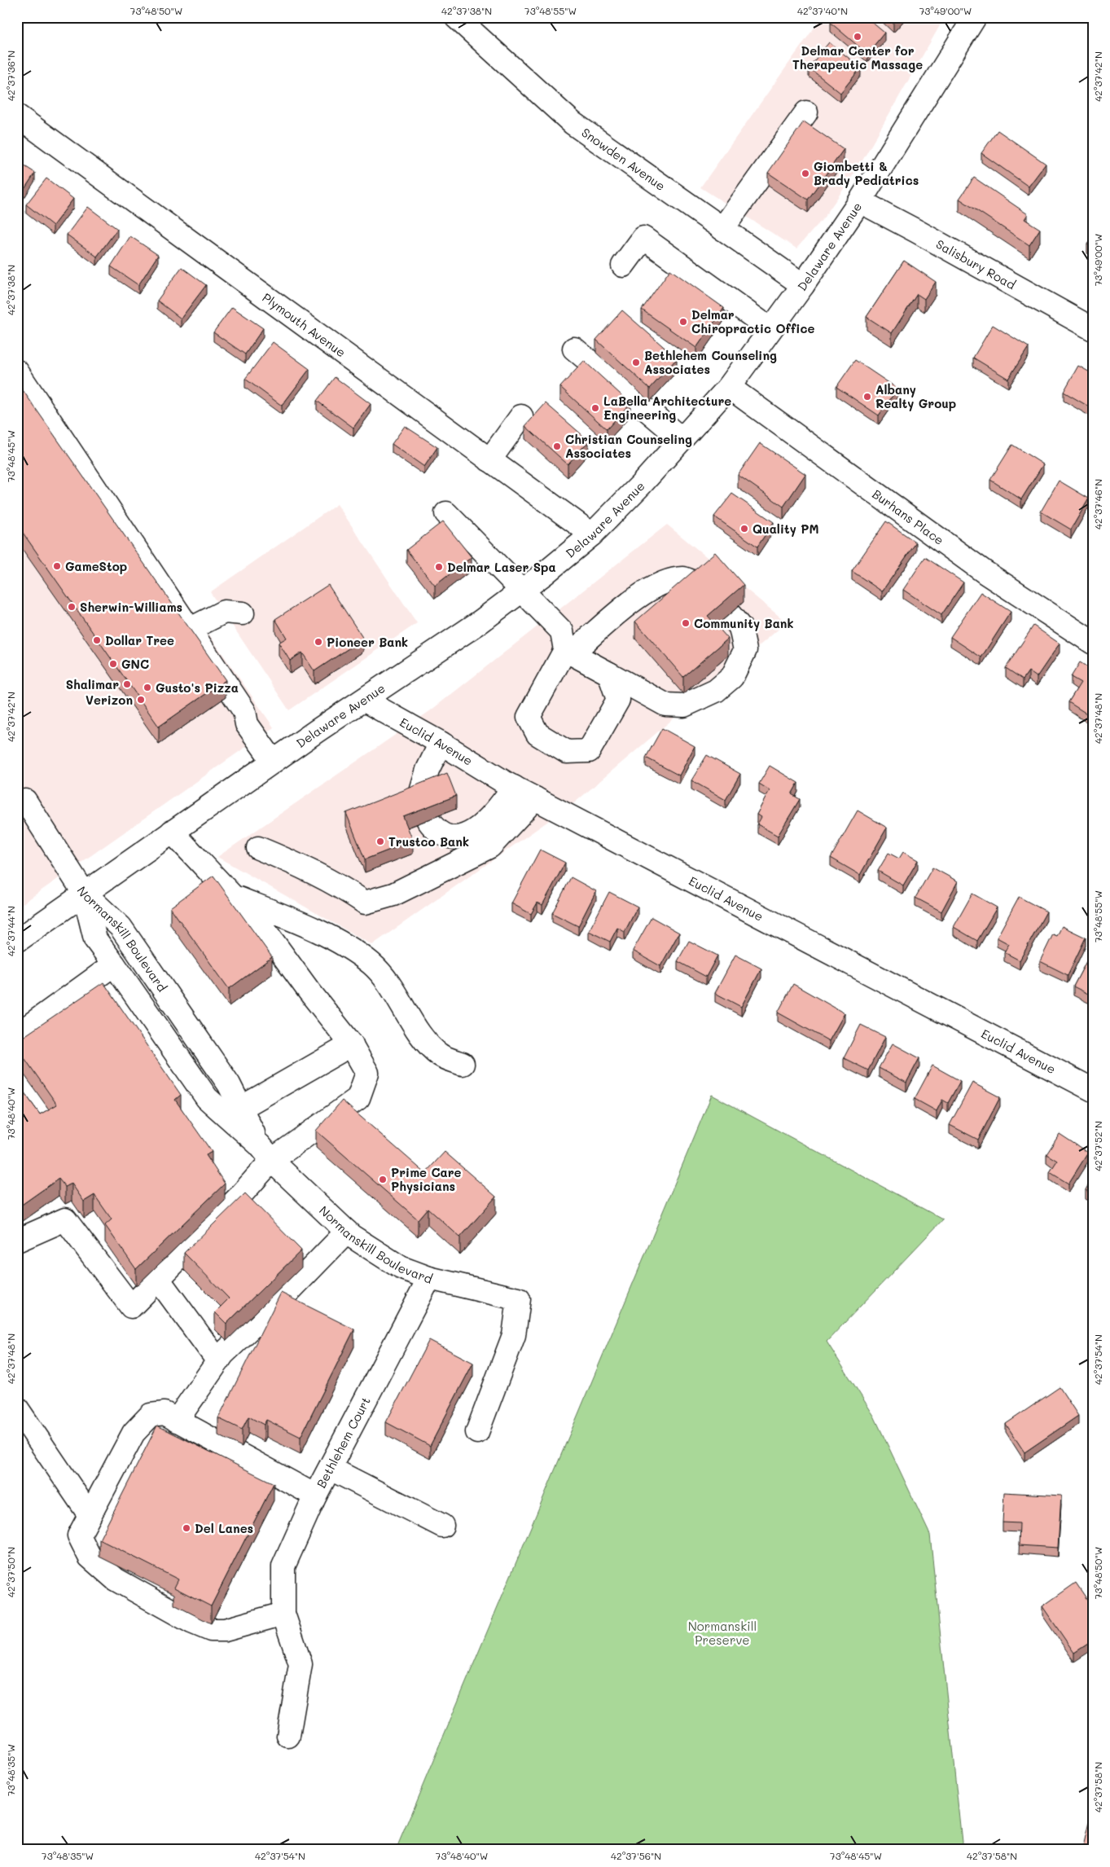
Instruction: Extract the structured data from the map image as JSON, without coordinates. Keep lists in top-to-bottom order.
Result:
{
  "streets": {
    "street": [
      "Snowden Avenue",
      "Delaware Avenue",
      "Salisbury Road",
      "Plymouth Avenue",
      "Burhans Place",
      "Euclid Avenue",
      "Normanskill Boulevard",
      "Bethlehem Court"
    ]
  },
  "crossings": [
    ["Snowden Avenue", "Delaware Avenue"],
    ["Delaware Avenue", "Salisbury Road"],
    ["Delaware Avenue", "Plymouth Avenue"],
    ["Delaware Avenue", "Burhans Place"],
    ["Delaware Avenue", "Euclid Avenue"],
    ["Delaware Avenue", "Normanskill Boulevard"],
    ["Normanskill Boulevard", "Bethlehem Court"]
  ],
  "parks": ["Normanskill Preserve"],
  "places": [
    "Delmar Center for Therapeutic Massage",
    "Giombetti & Brady Pediatrics",
    "Delmar Chiropractic Office",
    "Bethlehem Counseling Associates",
    "Albany Realty Group",
    "LaBella Architecture Engineering",
    "Christian Counseling Associates",
    "Quality PM",
    "GameStop",
    "Delmar Laser Spa",
    "Sherwin-Williams",
    "Community Bank",
    "Dollar Tree",
    "Pioneer Bank",
    "GNC",
    "Shalimar",
    "Gusto's Pizza",
    "Verizon",
    "Trustco Bank",
    "Prime Care Physicians",
    "Del Lanes"
  ],
  "coordinates": [
    "73°48'50\"W",
    "42°37'38\"N",
    "73°48'55\"W",
    "42°37'40\"N",
    "73°49'00\"W",
    "42°37'36\"N",
    "42°37'42\"N",
    "73°48'45\"W",
    "42°37'46\"N",
    "42°37'48\"N",
    "42°37'44\"N",
    "73°48'40\"W",
    "42°37'52\"N",
    "42°37'54\"N",
    "42°37'50\"N",
    "73°48'35\"W",
    "42°37'58\"N",
    "42°37'56\"N"
  ]
}
